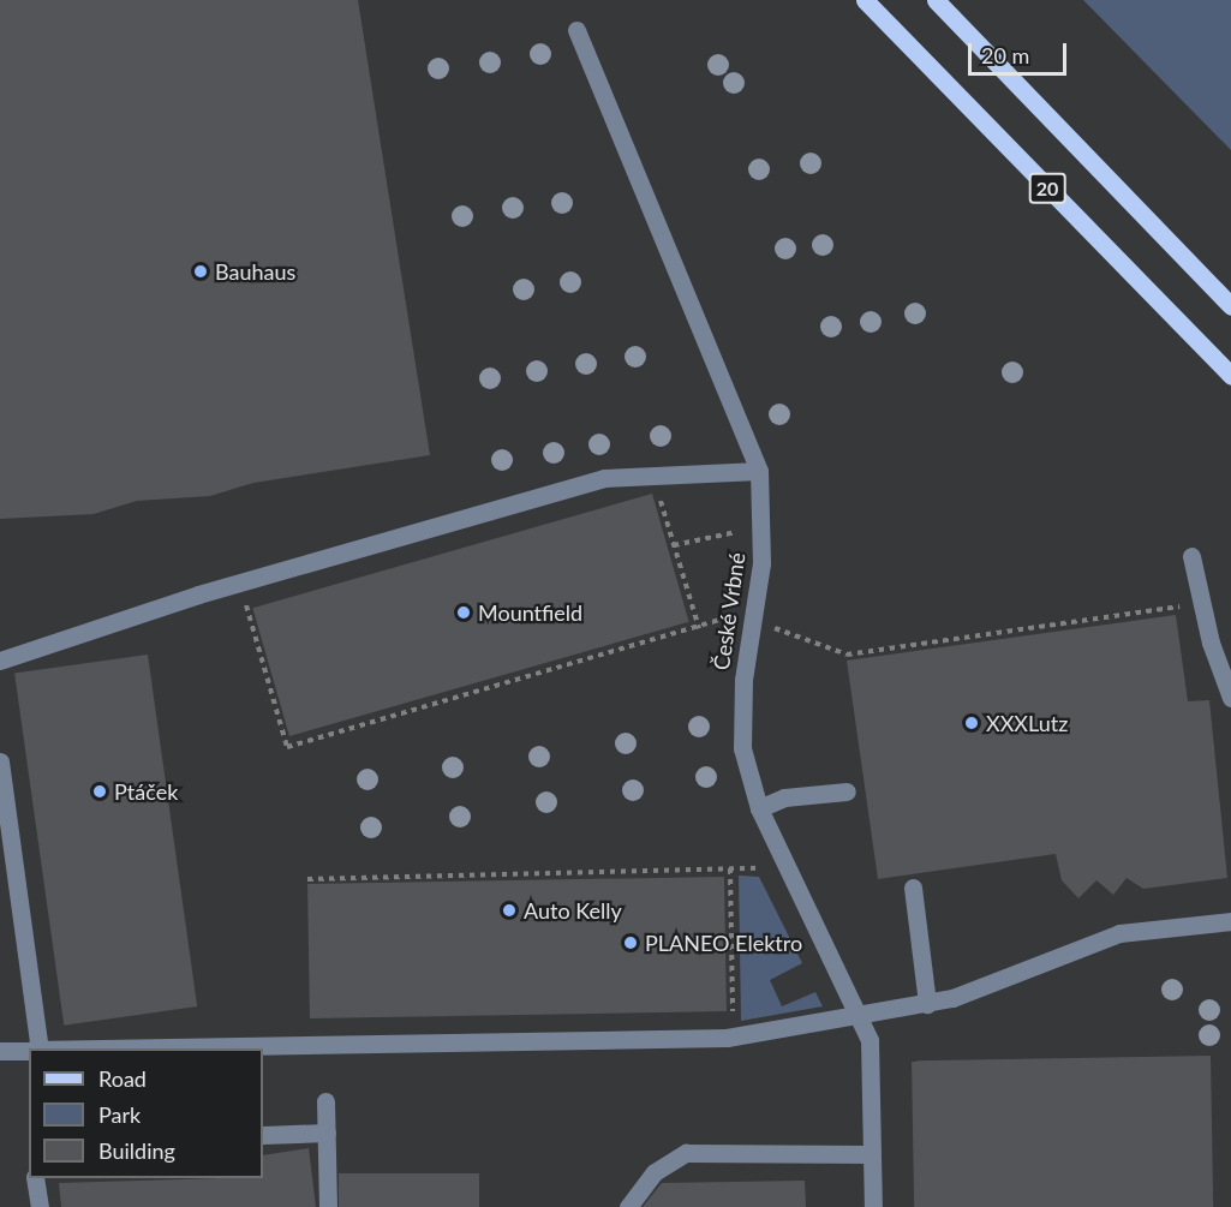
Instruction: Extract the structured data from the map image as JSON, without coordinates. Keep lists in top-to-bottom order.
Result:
{
  "streets": {
    "main road": ["20"],
    "street": ["České Vrbné"]
  },
  "places": [
    "Bauhaus",
    "Mountfield",
    "XXXLutz",
    "Ptáček",
    "Auto Kelly",
    "PLANEO Elektro"
  ],
  "legend": ["Road", "Park", "Building"],
  "scale_bar": "20 m"
}
